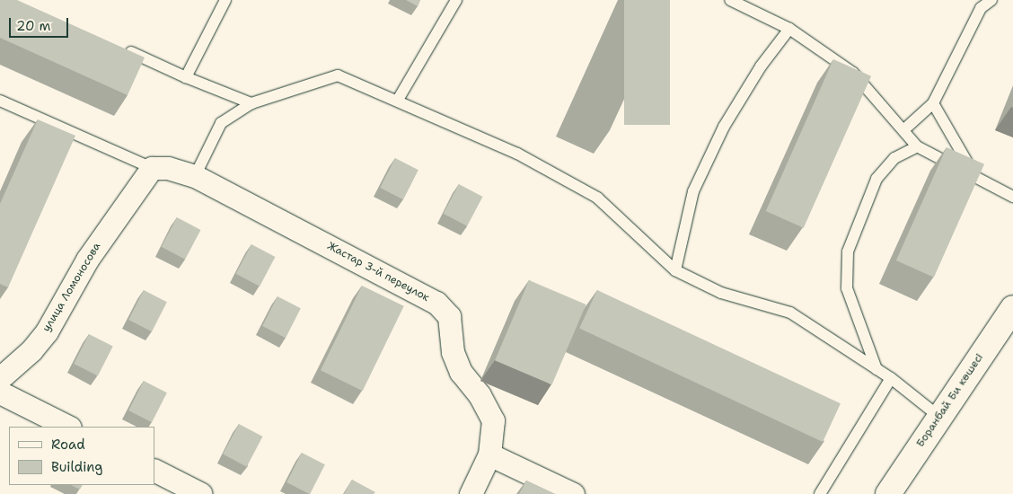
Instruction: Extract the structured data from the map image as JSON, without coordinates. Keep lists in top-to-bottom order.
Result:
{
  "streets": {
    "main road": ["Боранбай Би көшесі"],
    "street": ["Жастар 3-й переулок", "улица Ломоносова"]
  },
  "crossings": [
    ["Жастар 3-й переулок", "улица Ломоносова"]
  ],
  "legend": ["Road", "Building"],
  "scale_bar": "20 m"
}
